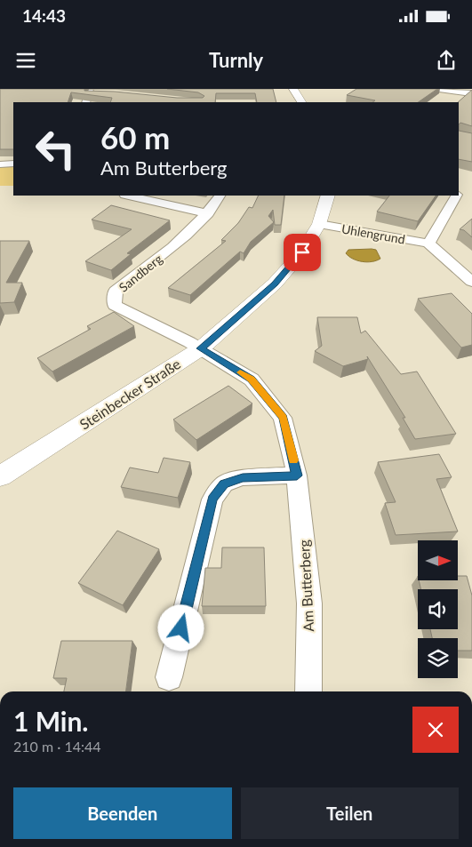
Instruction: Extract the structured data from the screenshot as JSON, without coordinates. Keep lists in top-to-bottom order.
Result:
{
  "streets": {
    "street": [
      "Uhlengrund",
      "Sandberg",
      "Steinbecker Straße",
      "Am Butterberg"
    ]
  },
  "crossings": [
    ["Uhlengrund", "Steinbecker Straße"],
    ["Sandberg", "Steinbecker Straße"],
    ["Sandberg", "Am Butterberg"],
    ["Steinbecker Straße", "Am Butterberg"]
  ],
  "north": "right",
  "page": {
    "status": "14:43",
    "header": "Turnly",
    "turn": ["60 m", "Am Butterberg"],
    "heading": ["1 Min.", "210 m · 14:44"],
    "buttons": ["Beenden", "Teilen"]
  }
}
